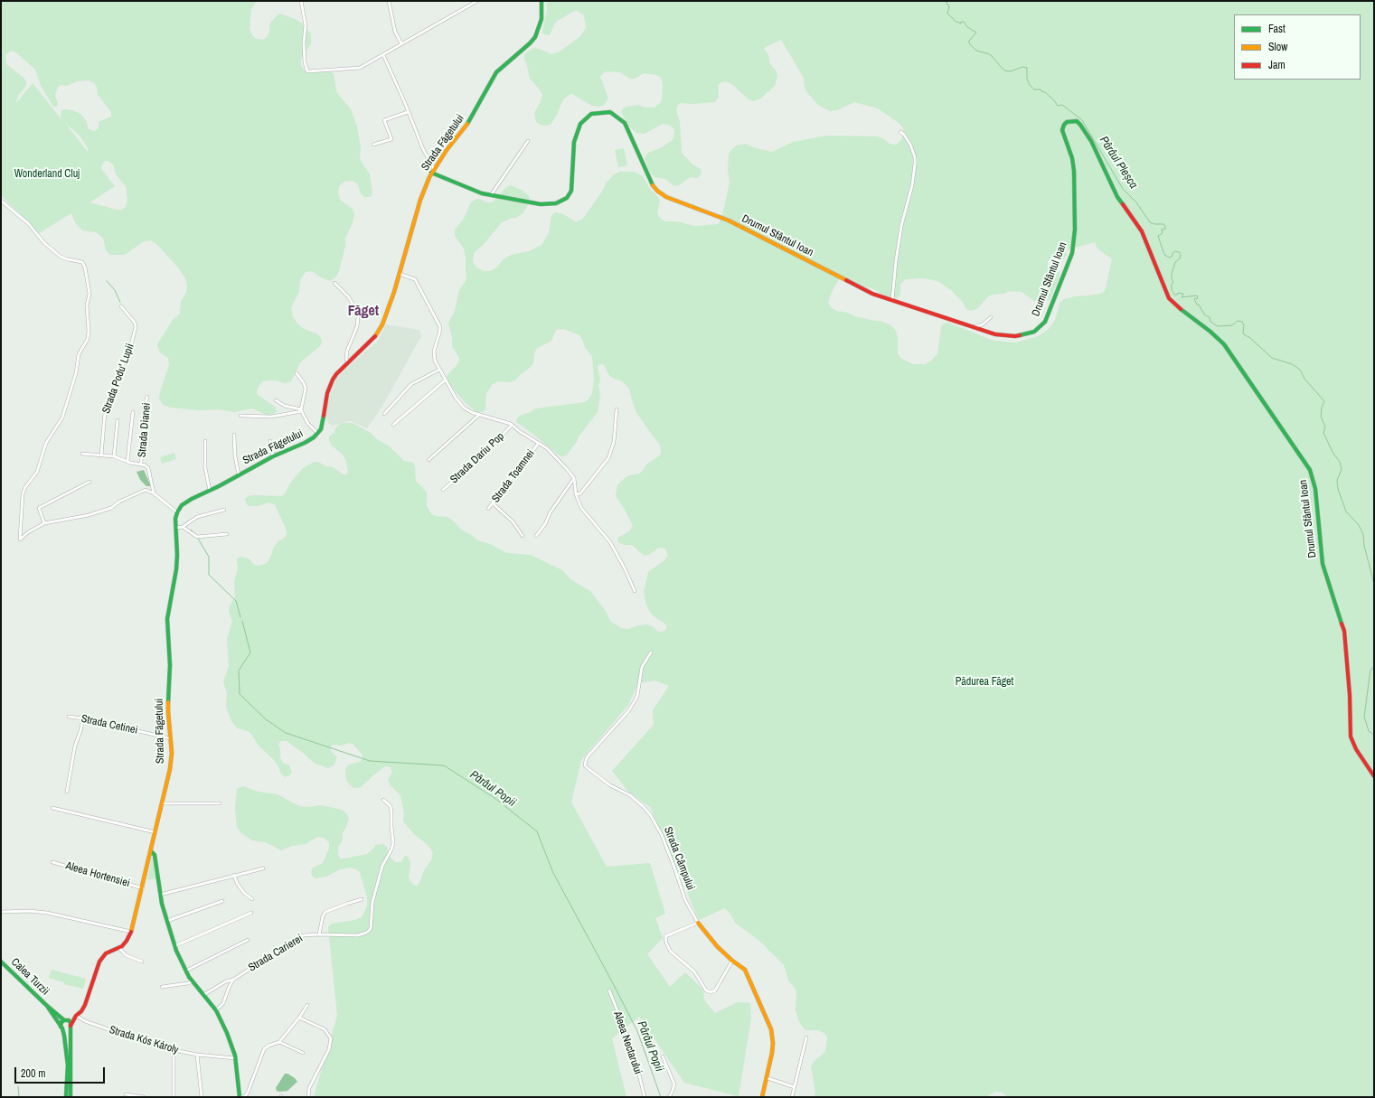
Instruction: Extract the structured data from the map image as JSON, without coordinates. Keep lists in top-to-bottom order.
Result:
{
  "streets": {
    "main road": [
      "Strada Făgetului",
      "Drumul Sfântul Ioan",
      "Strada Câmpului",
      "Calea Turzii"
    ],
    "street": [
      "Strada Podu' Lupii",
      "Strada Dianei",
      "Strada Dariu Pop",
      "Strada Toamnei",
      "Strada Cetinei",
      "Aleea Hortensiei",
      "Strada Carierei",
      "Strada Kós Károly",
      "Aleea Nectarului"
    ]
  },
  "crossings": [
    ["Strada Făgetului", "Drumul Sfântul Ioan"],
    ["Strada Făgetului", "Strada Cetinei"],
    ["Strada Făgetului", "Aleea Hortensiei"],
    ["Strada Făgetului", "Calea Turzii"],
    ["Strada Făgetului", "Strada Kós Károly"],
    ["Strada Podu' Lupii", "Strada Dianei"]
  ],
  "districts": ["Făget"],
  "water": ["Pârâul Pleșca", "Pârâul Popii"],
  "parks": ["Wonderland Cluj", "Pădurea Făget"],
  "legend": ["Fast", "Slow", "Jam"],
  "scale_bar": "200 m"
}
